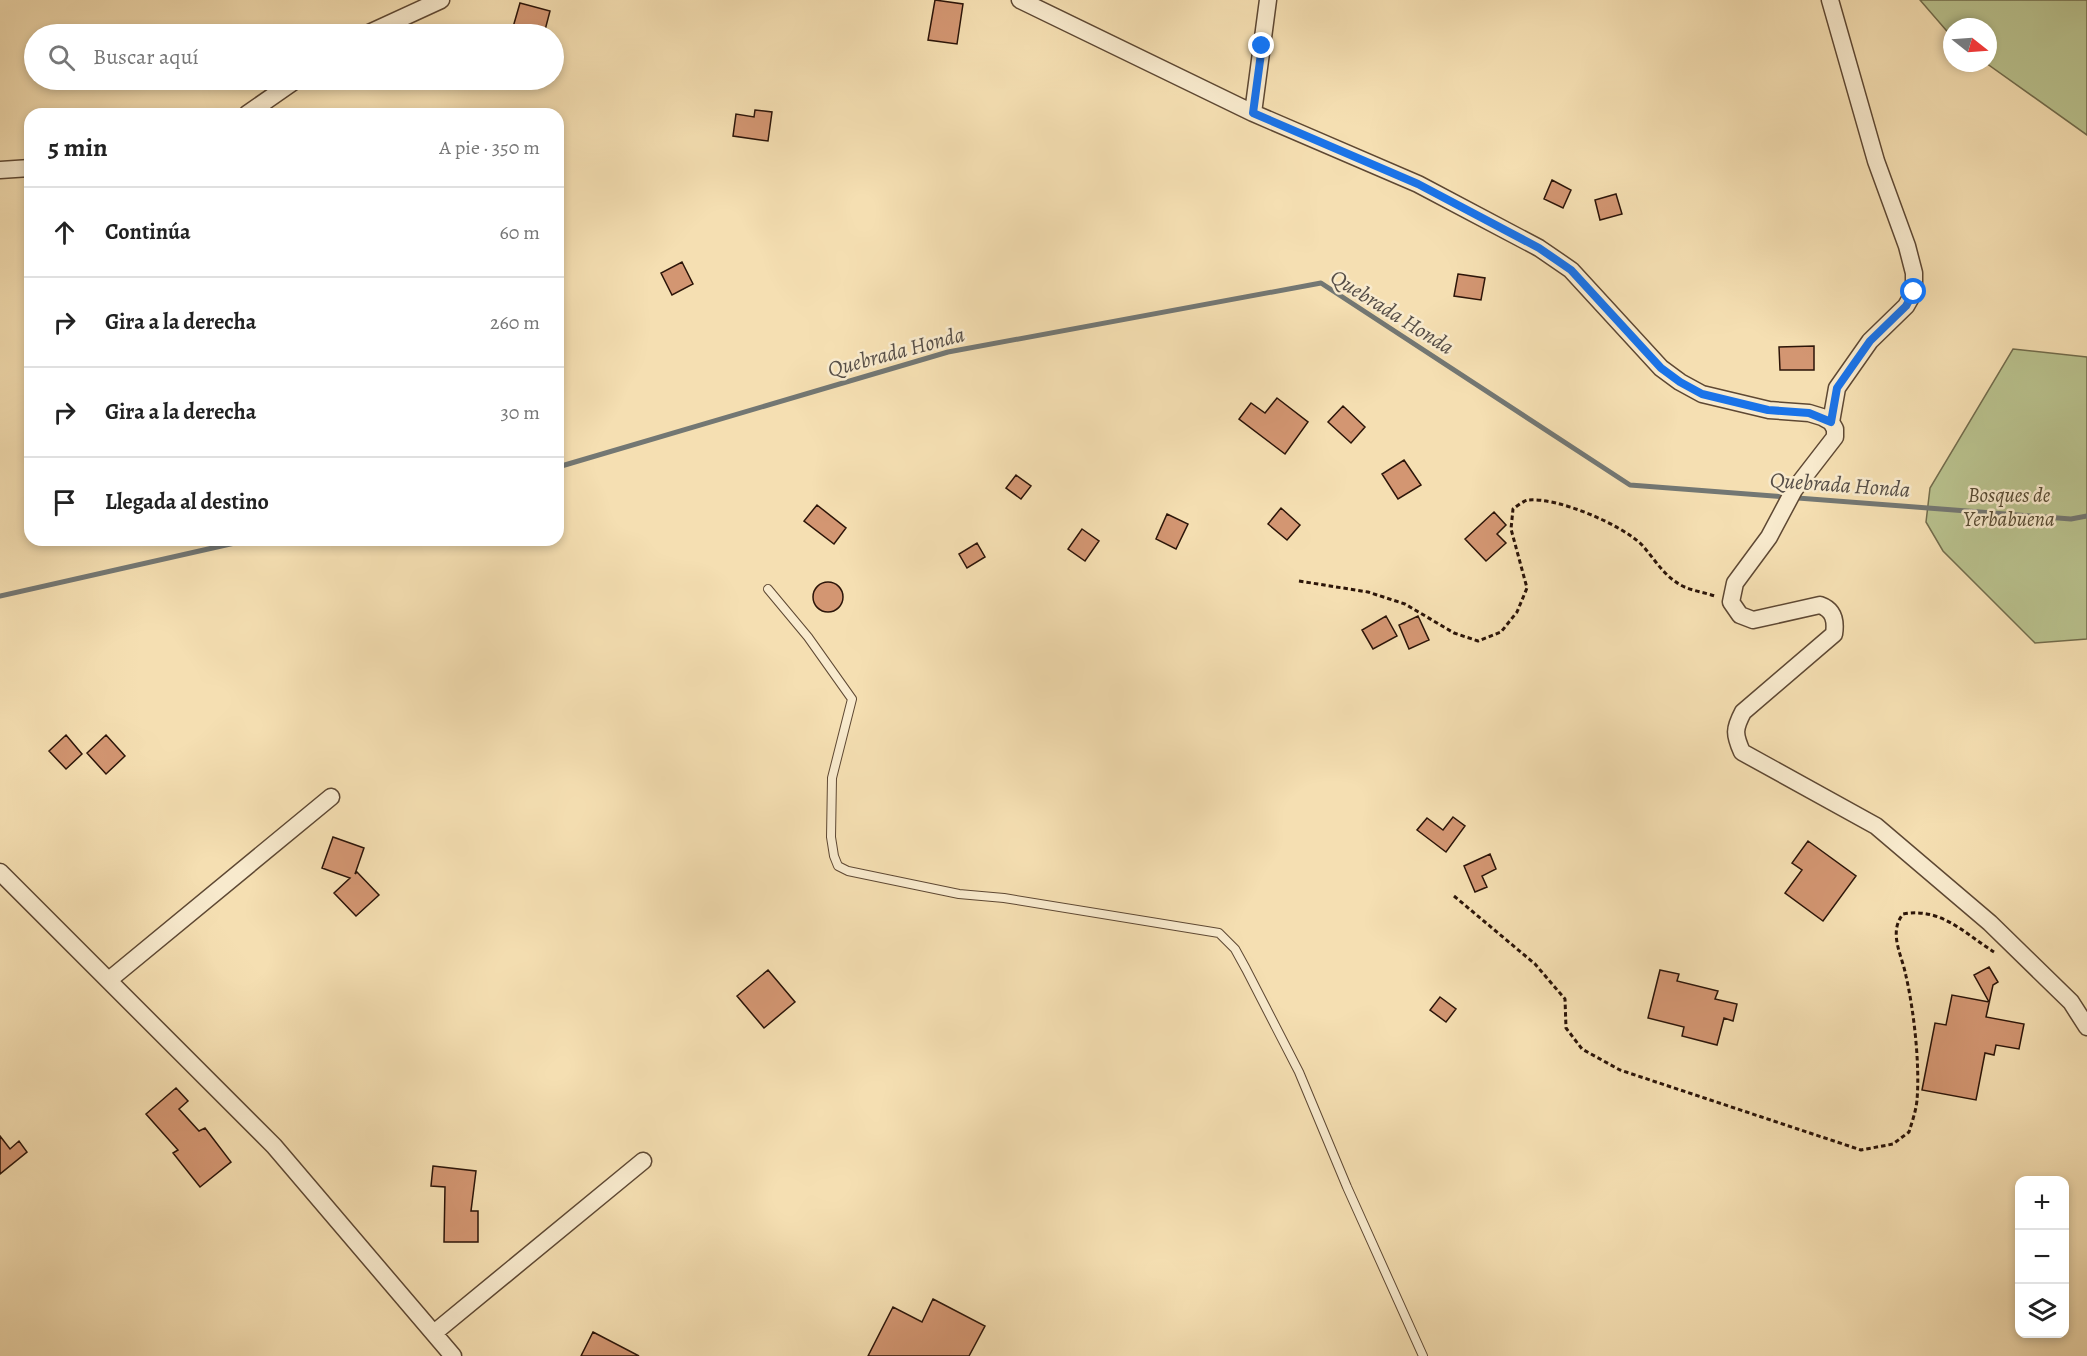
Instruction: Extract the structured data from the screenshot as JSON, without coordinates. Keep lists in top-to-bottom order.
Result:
{
  "water": ["Quebrada Honda"],
  "parks": ["Bosques de Yerbabuena"],
  "north": "right",
  "page": {
    "search": "Buscar aquí",
    "heading": ["5 min", "A pie · 350 m"],
    "list": [
      ["Continúa", "60 m"],
      ["Gira a la derecha", "260 m"],
      ["Gira a la derecha", "30 m"],
      "Llegada al destino"
    ],
    "map_buttons": ["+", "−"]
  }
}
